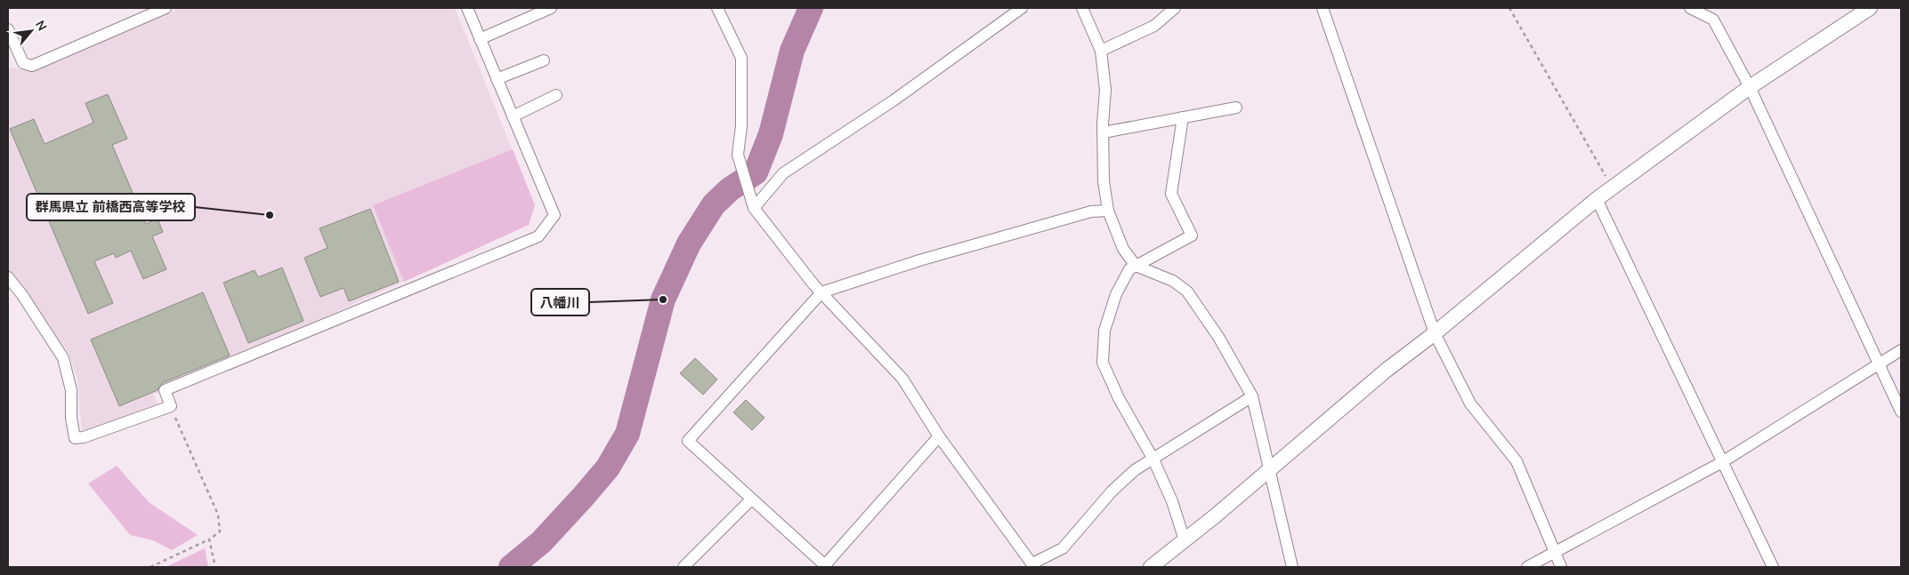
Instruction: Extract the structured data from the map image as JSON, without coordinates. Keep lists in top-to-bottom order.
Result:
{
  "places": ["群馬県立 前橋西高等学校", "八幡川"],
  "north": "top right"
}
